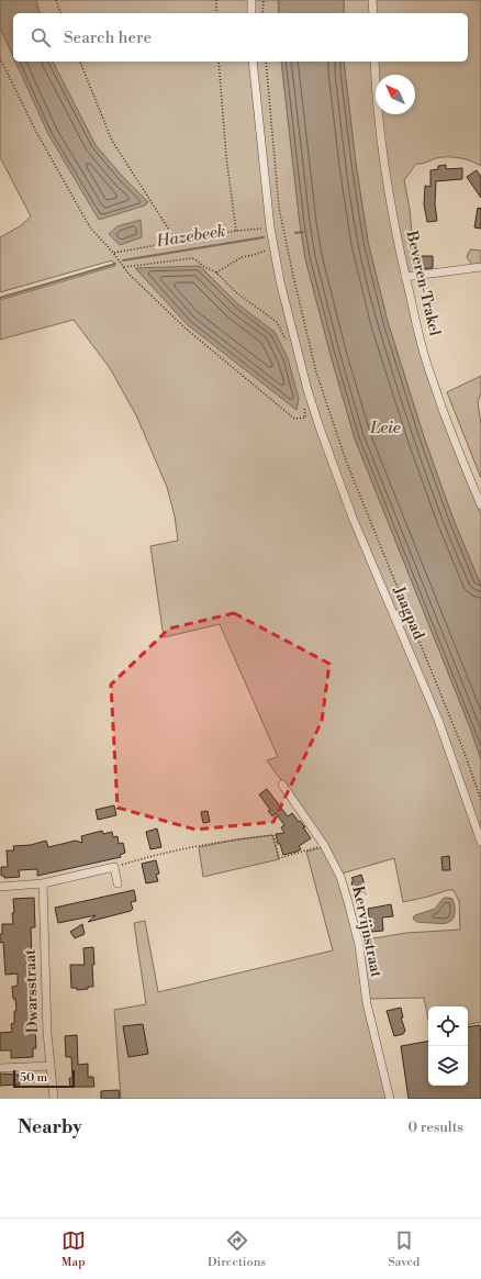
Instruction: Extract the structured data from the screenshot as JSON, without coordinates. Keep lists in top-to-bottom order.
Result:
{
  "streets": {
    "street": [
      "Beveren-Trakel",
      "Jaagpad",
      "Kervijnstraat",
      "Dwarsstraat"
    ]
  },
  "water": ["Hazebeek", "Leie"],
  "scale_bar": "50 m",
  "north": "top left",
  "page": {
    "search": "Search here",
    "scale": "50 m",
    "heading": ["Nearby", "0 results"],
    "nav": ["Map", "Directions", "Saved"]
  }
}
